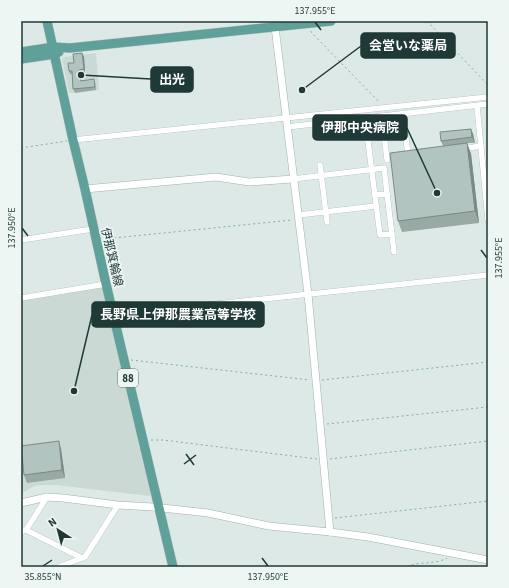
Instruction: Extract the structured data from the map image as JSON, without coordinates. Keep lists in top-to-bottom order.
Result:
{
  "streets": {
    "main road": ["伊那箕輪線", "88"]
  },
  "places": [
    "出光",
    "会営いな薬局",
    "伊那中央病院",
    "長野県上伊那農業高等学校"
  ],
  "north": "top left",
  "coordinates": ["137.955°E", "137.950°E", "35.855°N"]
}
